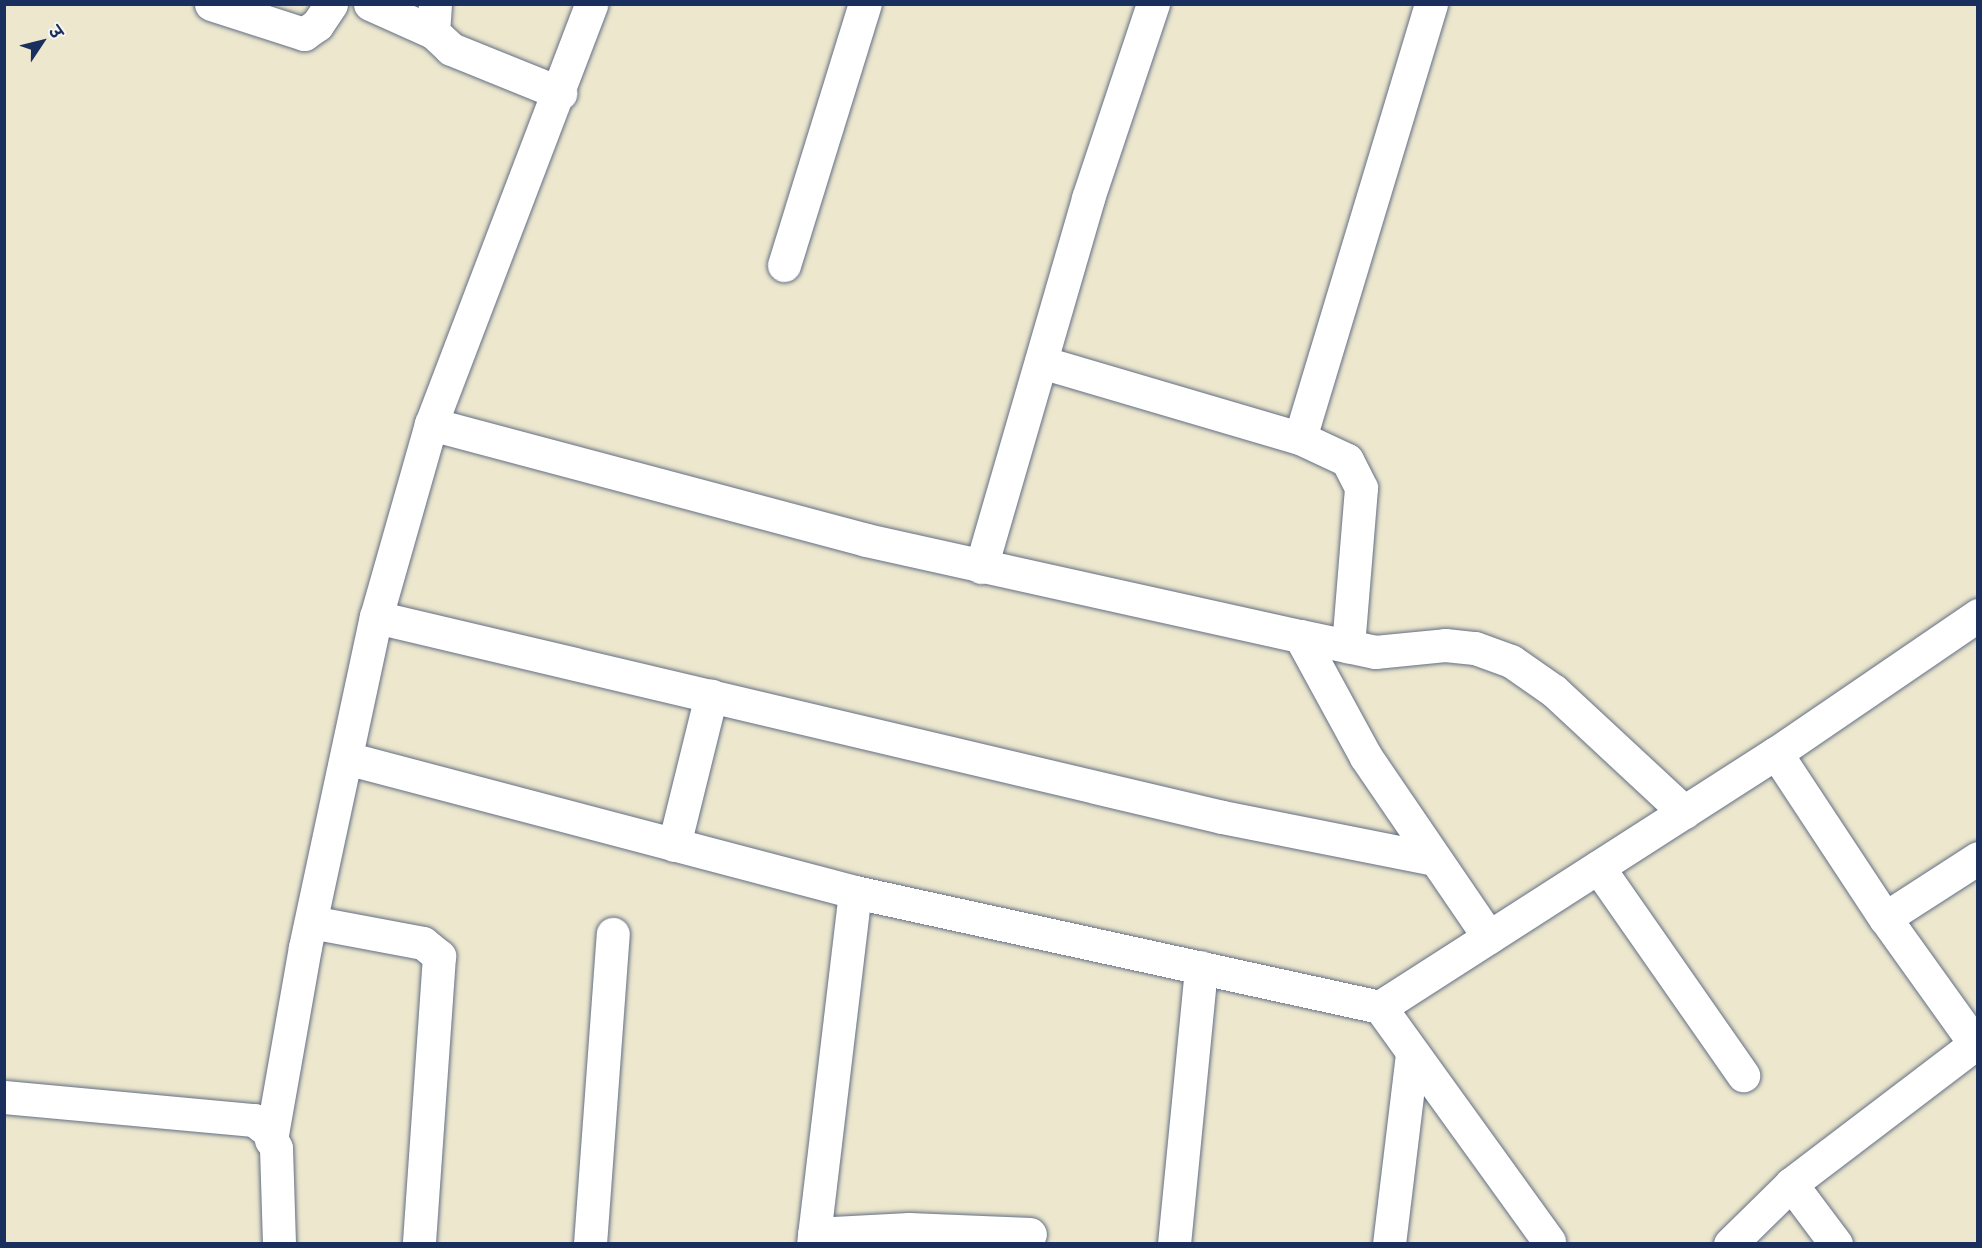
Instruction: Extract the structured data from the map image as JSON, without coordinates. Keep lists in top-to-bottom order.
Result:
{
  "north": "top right"
}
